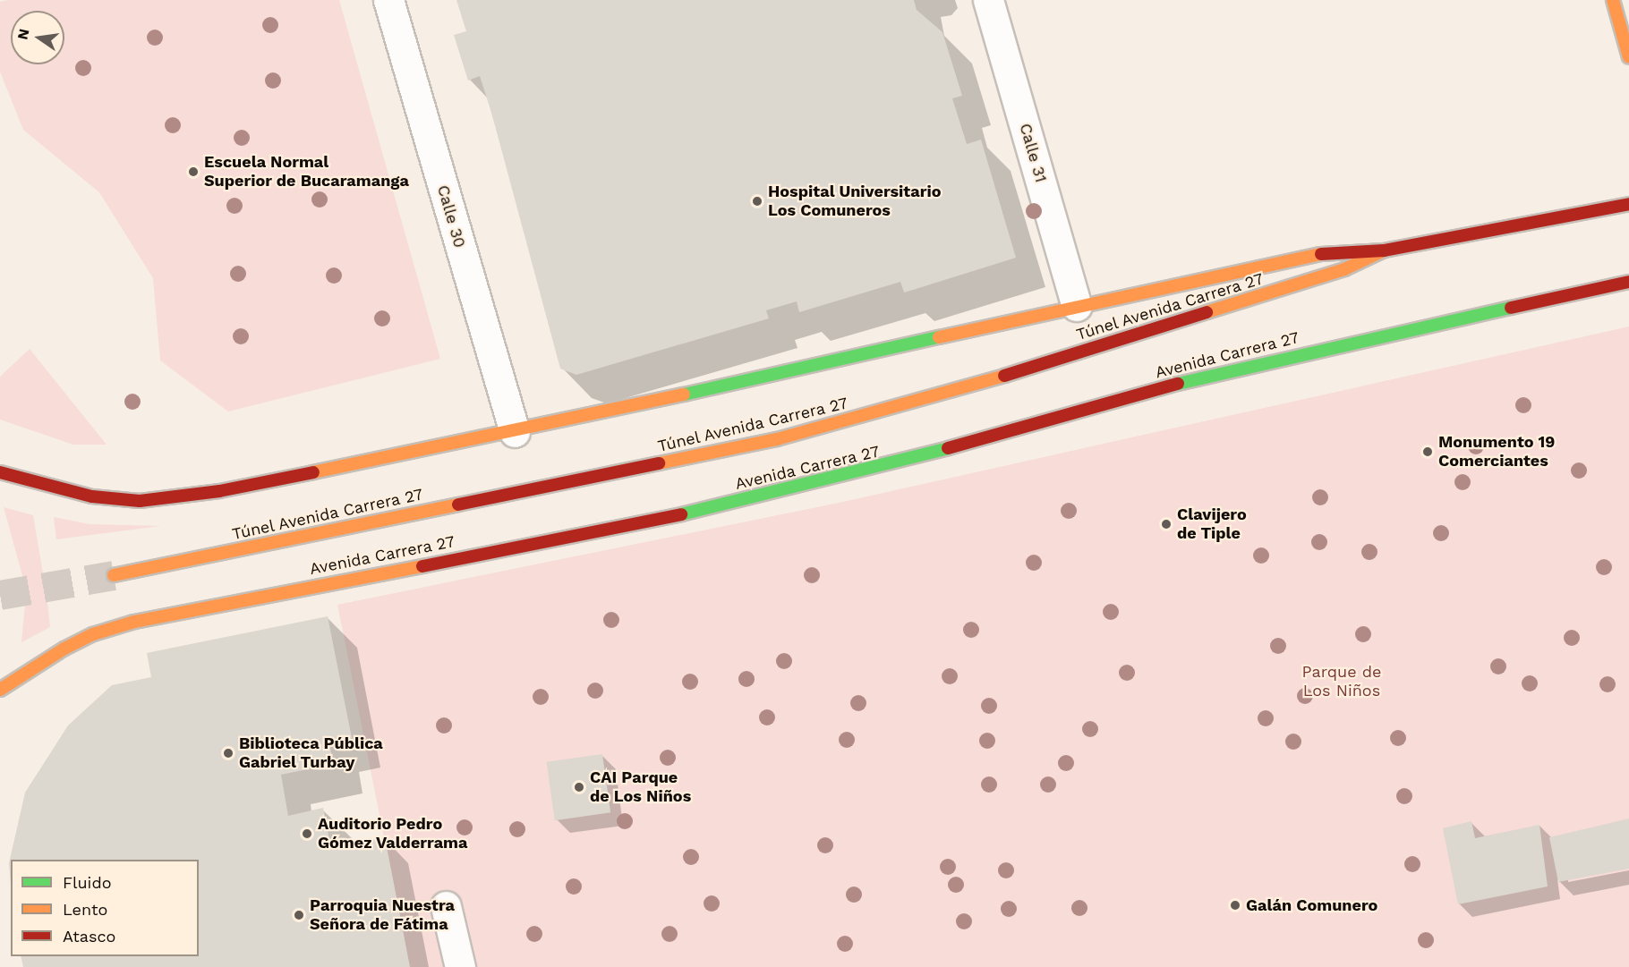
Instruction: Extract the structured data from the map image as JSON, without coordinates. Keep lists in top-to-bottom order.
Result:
{
  "streets": {
    "main road": ["Túnel Avenida Carrera 27", "Avenida Carrera 27"],
    "street": ["Calle 31", "Calle 30"]
  },
  "parks": ["Parque de Los Niños"],
  "places": [
    "Escuela Normal Superior de Bucaramanga",
    "Hospital Universitario Los Comuneros",
    "Monumento 19 Comerciantes",
    "Clavijero de Tiple",
    "Biblioteca Pública Gabriel Turbay",
    "CAI Parque de Los Niños",
    "Auditorio Pedro Gómez Valderrama",
    "Galán Comunero",
    "Parroquia Nuestra Señora de Fátima"
  ],
  "legend": ["Fluido", "Lento", "Atasco"],
  "north": "left"
}
